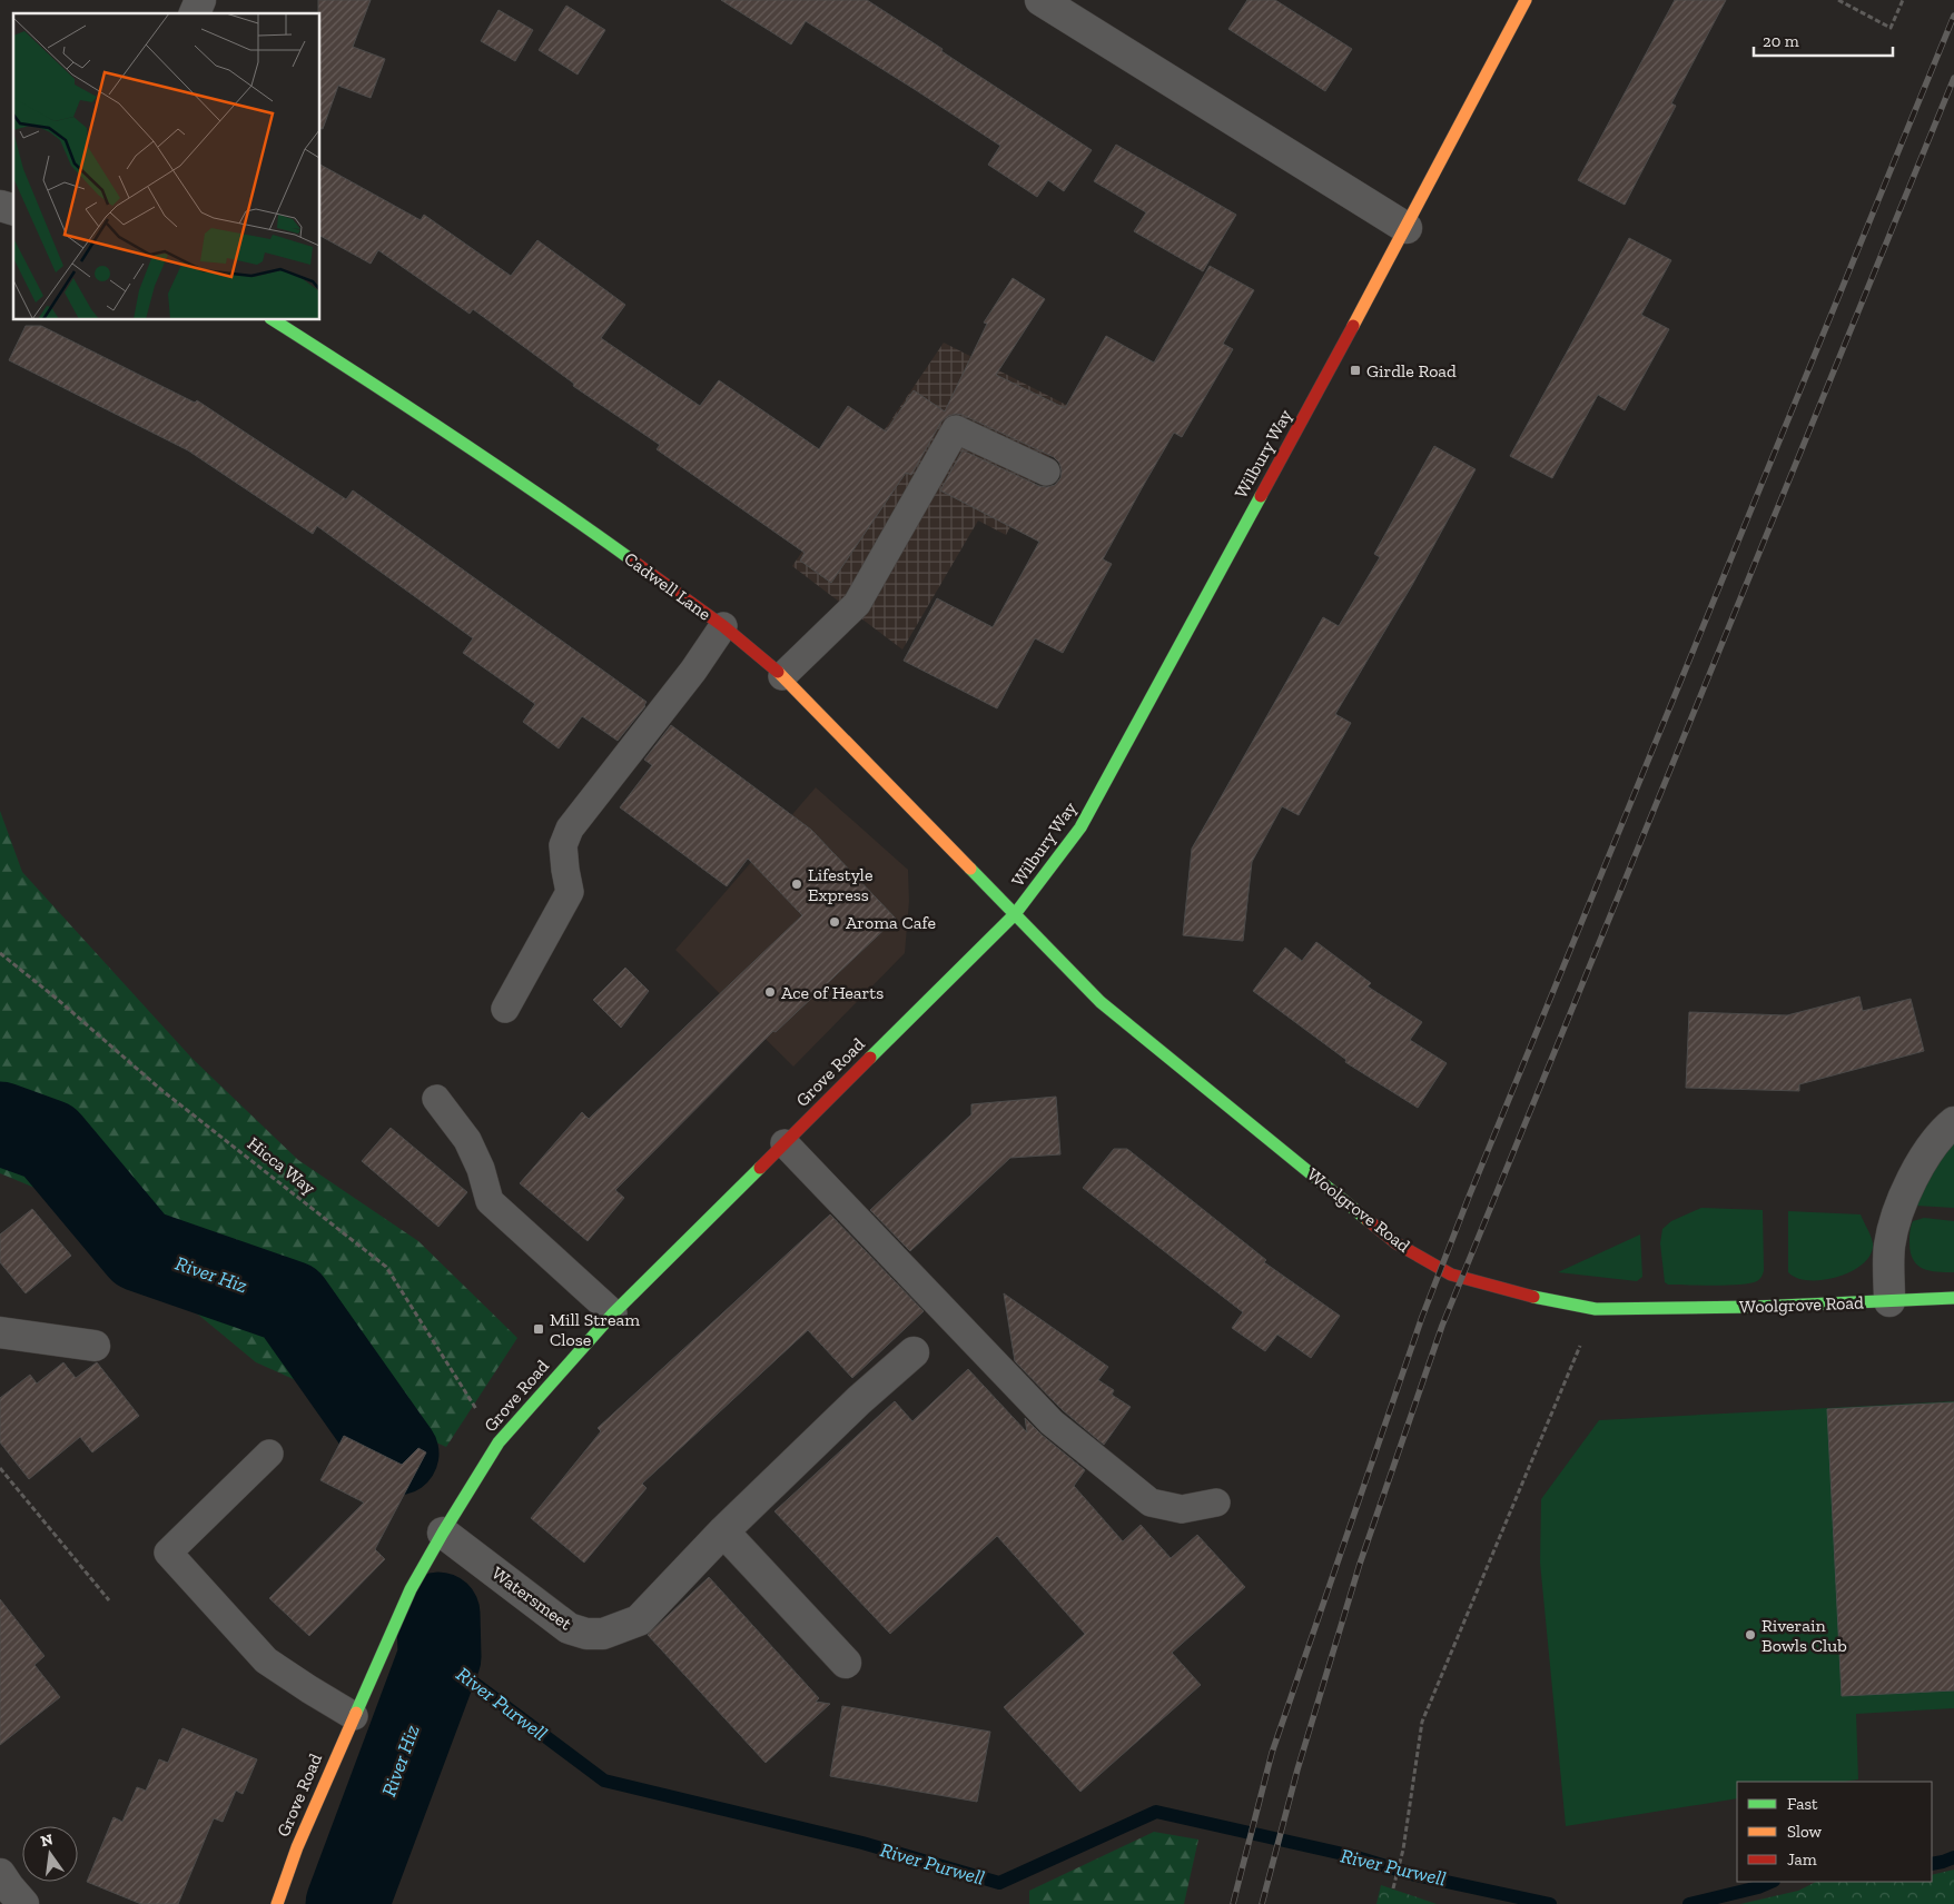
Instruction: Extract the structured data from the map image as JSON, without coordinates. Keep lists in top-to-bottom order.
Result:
{
  "streets": {
    "street": [
      "Wilbury Way",
      "Cadwell Lane",
      "Grove Road",
      "Woolgrove Road",
      "Watersmeet"
    ],
    "path": ["Hicca Way"]
  },
  "crossings": [
    ["Wilbury Way", "Cadwell Lane"],
    ["Wilbury Way", "Grove Road"],
    ["Wilbury Way", "Woolgrove Road"],
    ["Cadwell Lane", "Grove Road"],
    ["Cadwell Lane", "Woolgrove Road"],
    ["Grove Road", "Hicca Way"],
    ["Grove Road", "Woolgrove Road"],
    ["Grove Road", "Watersmeet"]
  ],
  "water": ["River Hiz", "River Purwell"],
  "places": {
    "transit": ["Girdle Road", "Mill Stream Close"],
    "other": [
      "Lifestyle Express",
      "Aroma Cafe",
      "Ace of Hearts",
      "Riverain Bowls Club"
    ]
  },
  "legend": ["Fast", "Slow", "Jam"],
  "scale_bar": "20 m",
  "north": "top"
}
